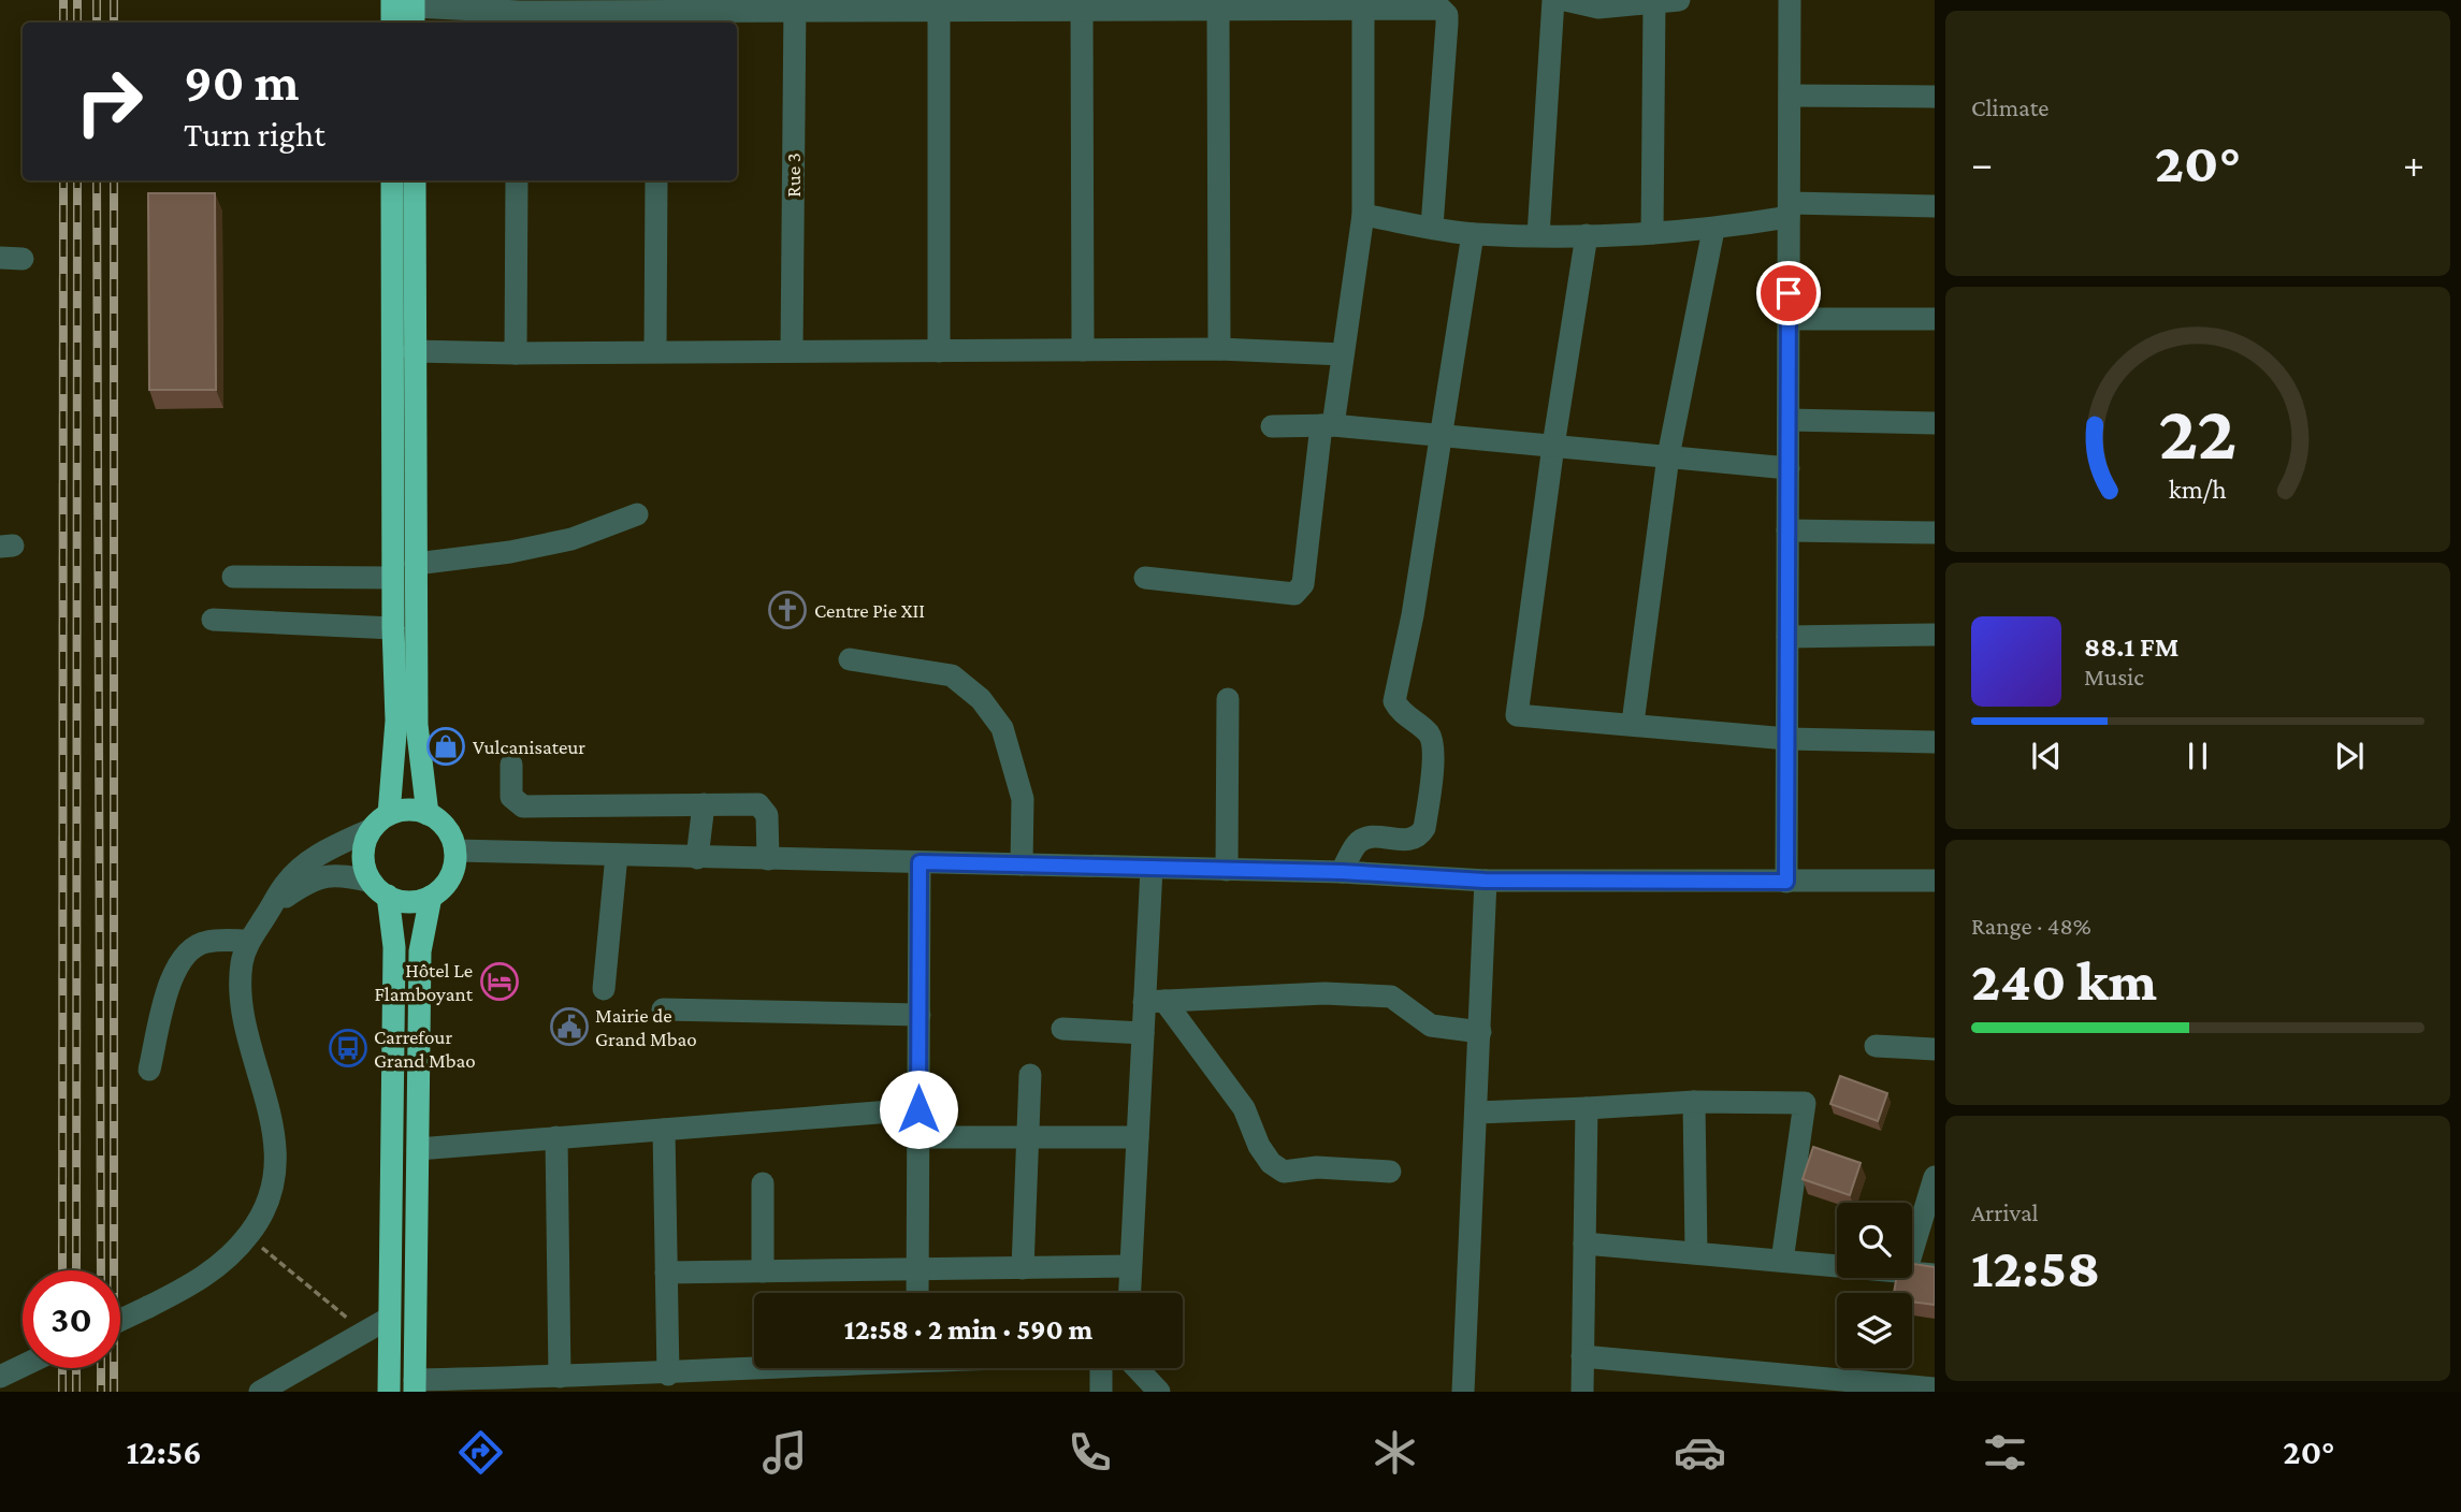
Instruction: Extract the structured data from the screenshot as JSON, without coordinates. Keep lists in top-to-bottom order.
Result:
{
  "streets": {
    "street": ["Rue 3"]
  },
  "places": {
    "church": ["Centre Pie XII"],
    "shop": ["Vulcanisateur"],
    "hotel": ["Hôtel Le Flamboyant"],
    "public building": ["Mairie de Grand Mbao"],
    "bus stop": ["Carrefour Grand Mbao"]
  },
  "page": {
    "tile": [
      "Climate",
      ["Range · 48%", "240 km"],
      ["Arrival", "12:58"]
    ],
    "turn": ["90 m", "Turn right"],
    "heat": ["−", "20°", "+"],
    "song": ["88.1 FM", "Music"],
    "limit": "30",
    "trip": "12:58 · 2 min · 590 m",
    "tabs": ["12:56", "20°"],
    "gauge": ["22", "km/h"]
  }
}
